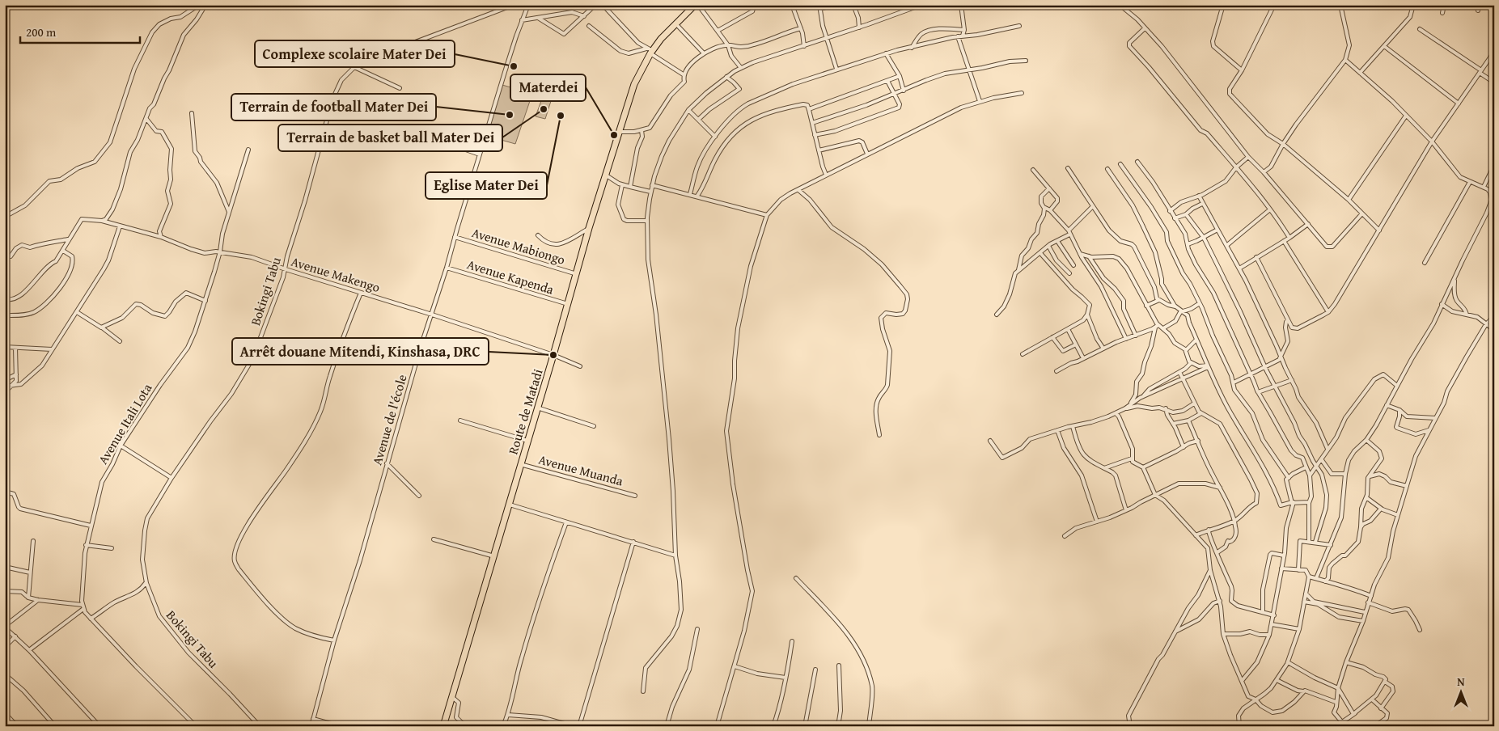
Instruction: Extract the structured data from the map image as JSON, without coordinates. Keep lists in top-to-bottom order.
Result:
{
  "streets": {
    "highway": ["Route de Matadi"],
    "street": [
      "Avenue Mabiongo",
      "Avenue Makengo",
      "Avenue Kapenda",
      "Bokingi Tabu",
      "Avenue de l'école",
      "Avenue Itali Lota",
      "Avenue Muanda"
    ]
  },
  "crossings": [
    ["Avenue Mabiongo", "Route de Matadi"],
    ["Avenue Mabiongo", "Avenue de l'école"],
    ["Avenue Makengo", "Bokingi Tabu"],
    ["Avenue Makengo", "Route de Matadi"],
    ["Avenue Makengo", "Avenue de l'école"],
    ["Avenue Makengo", "Avenue Itali Lota"],
    ["Avenue Kapenda", "Route de Matadi"],
    ["Avenue Kapenda", "Avenue de l'école"],
    ["Route de Matadi", "Avenue Muanda"]
  ],
  "places": [
    "Complexe scolaire Mater Dei",
    "Terrain de basket ball Mater Dei",
    "Terrain de football Mater Dei",
    "Eglise Mater Dei",
    "Materdei",
    "Arrêt douane Mitendi, Kinshasa, DRC"
  ],
  "scale_bar": "200 m",
  "north": "top"
}
